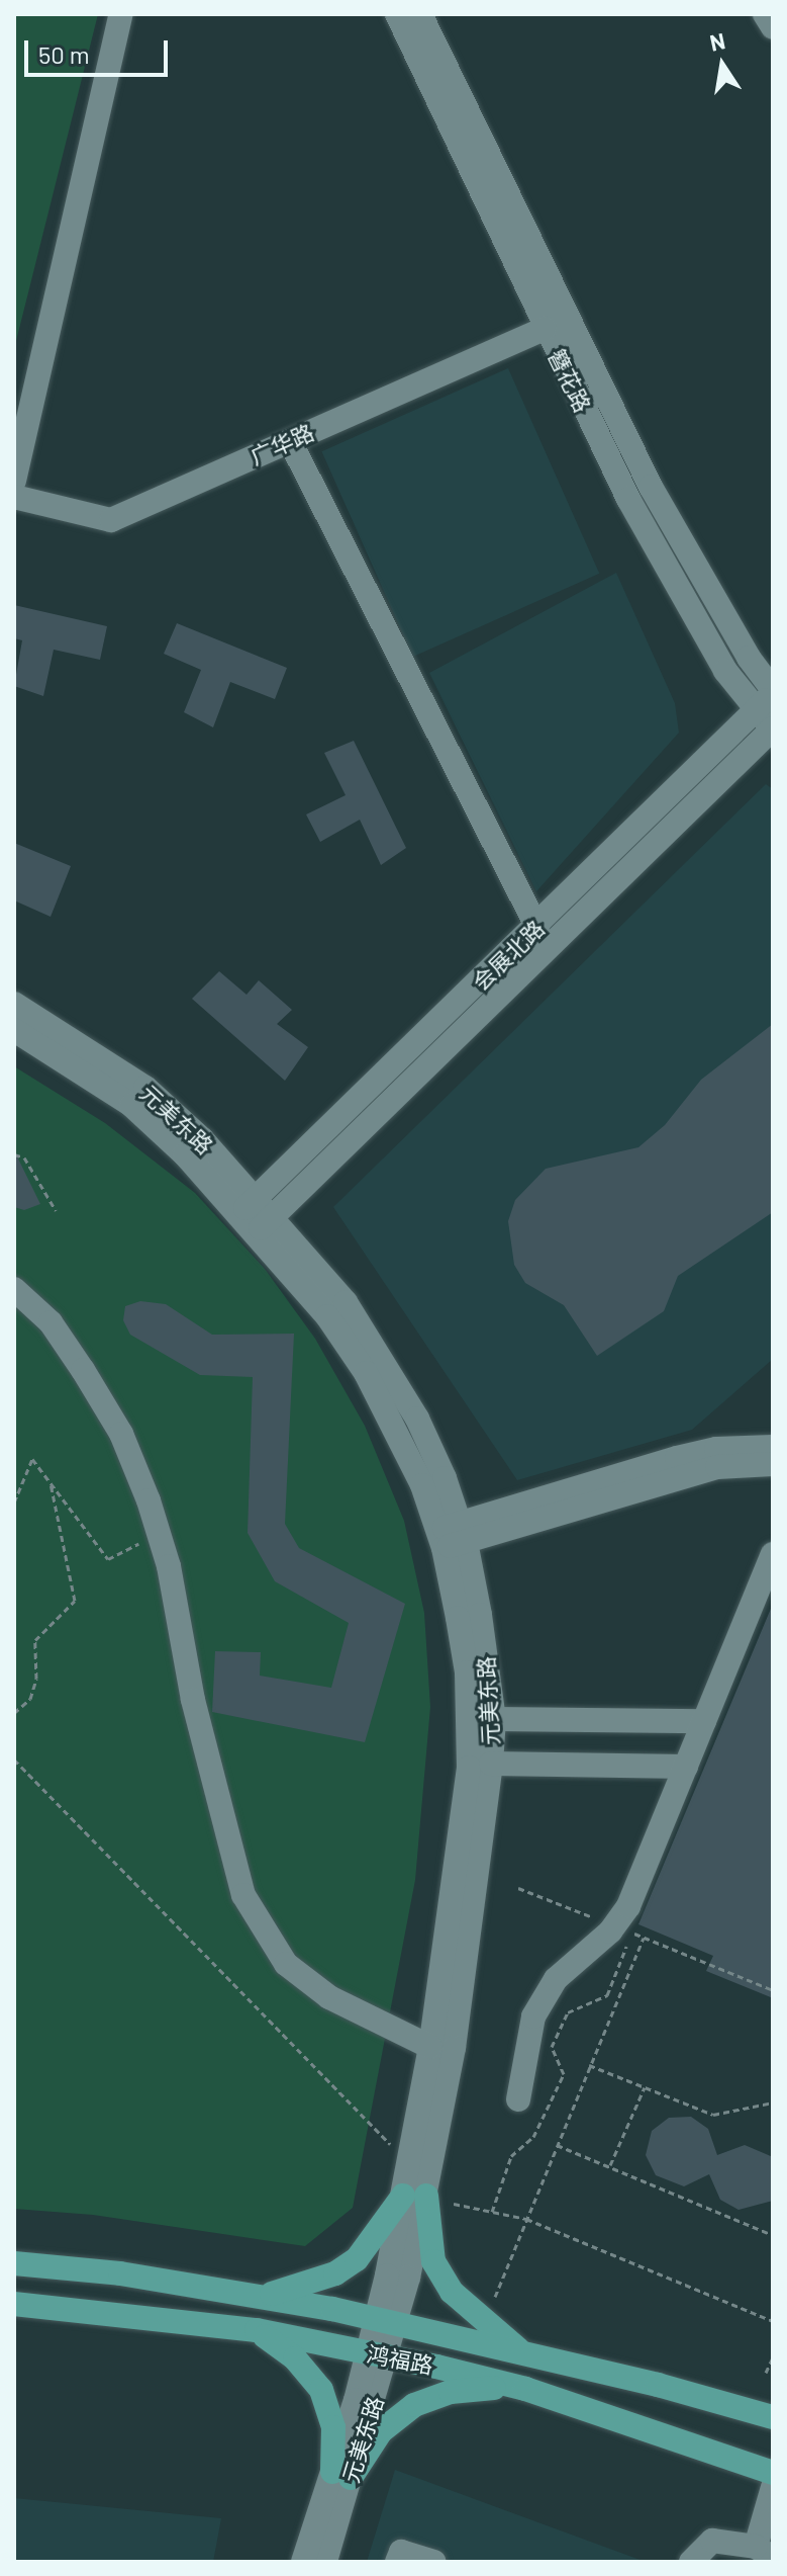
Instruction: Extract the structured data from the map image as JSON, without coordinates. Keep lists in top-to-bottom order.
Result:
{
  "streets": {
    "main road": ["鸿福路"],
    "street": [
      "簪花路",
      "广华路",
      "会展北路",
      "元美东路"
    ]
  },
  "crossings": [
    ["簪花路", "广华路"],
    ["簪花路", "会展北路"],
    ["会展北路", "元美东路"],
    ["元美东路", "鸿福路"]
  ],
  "scale_bar": "50 m",
  "north": "top"
}
